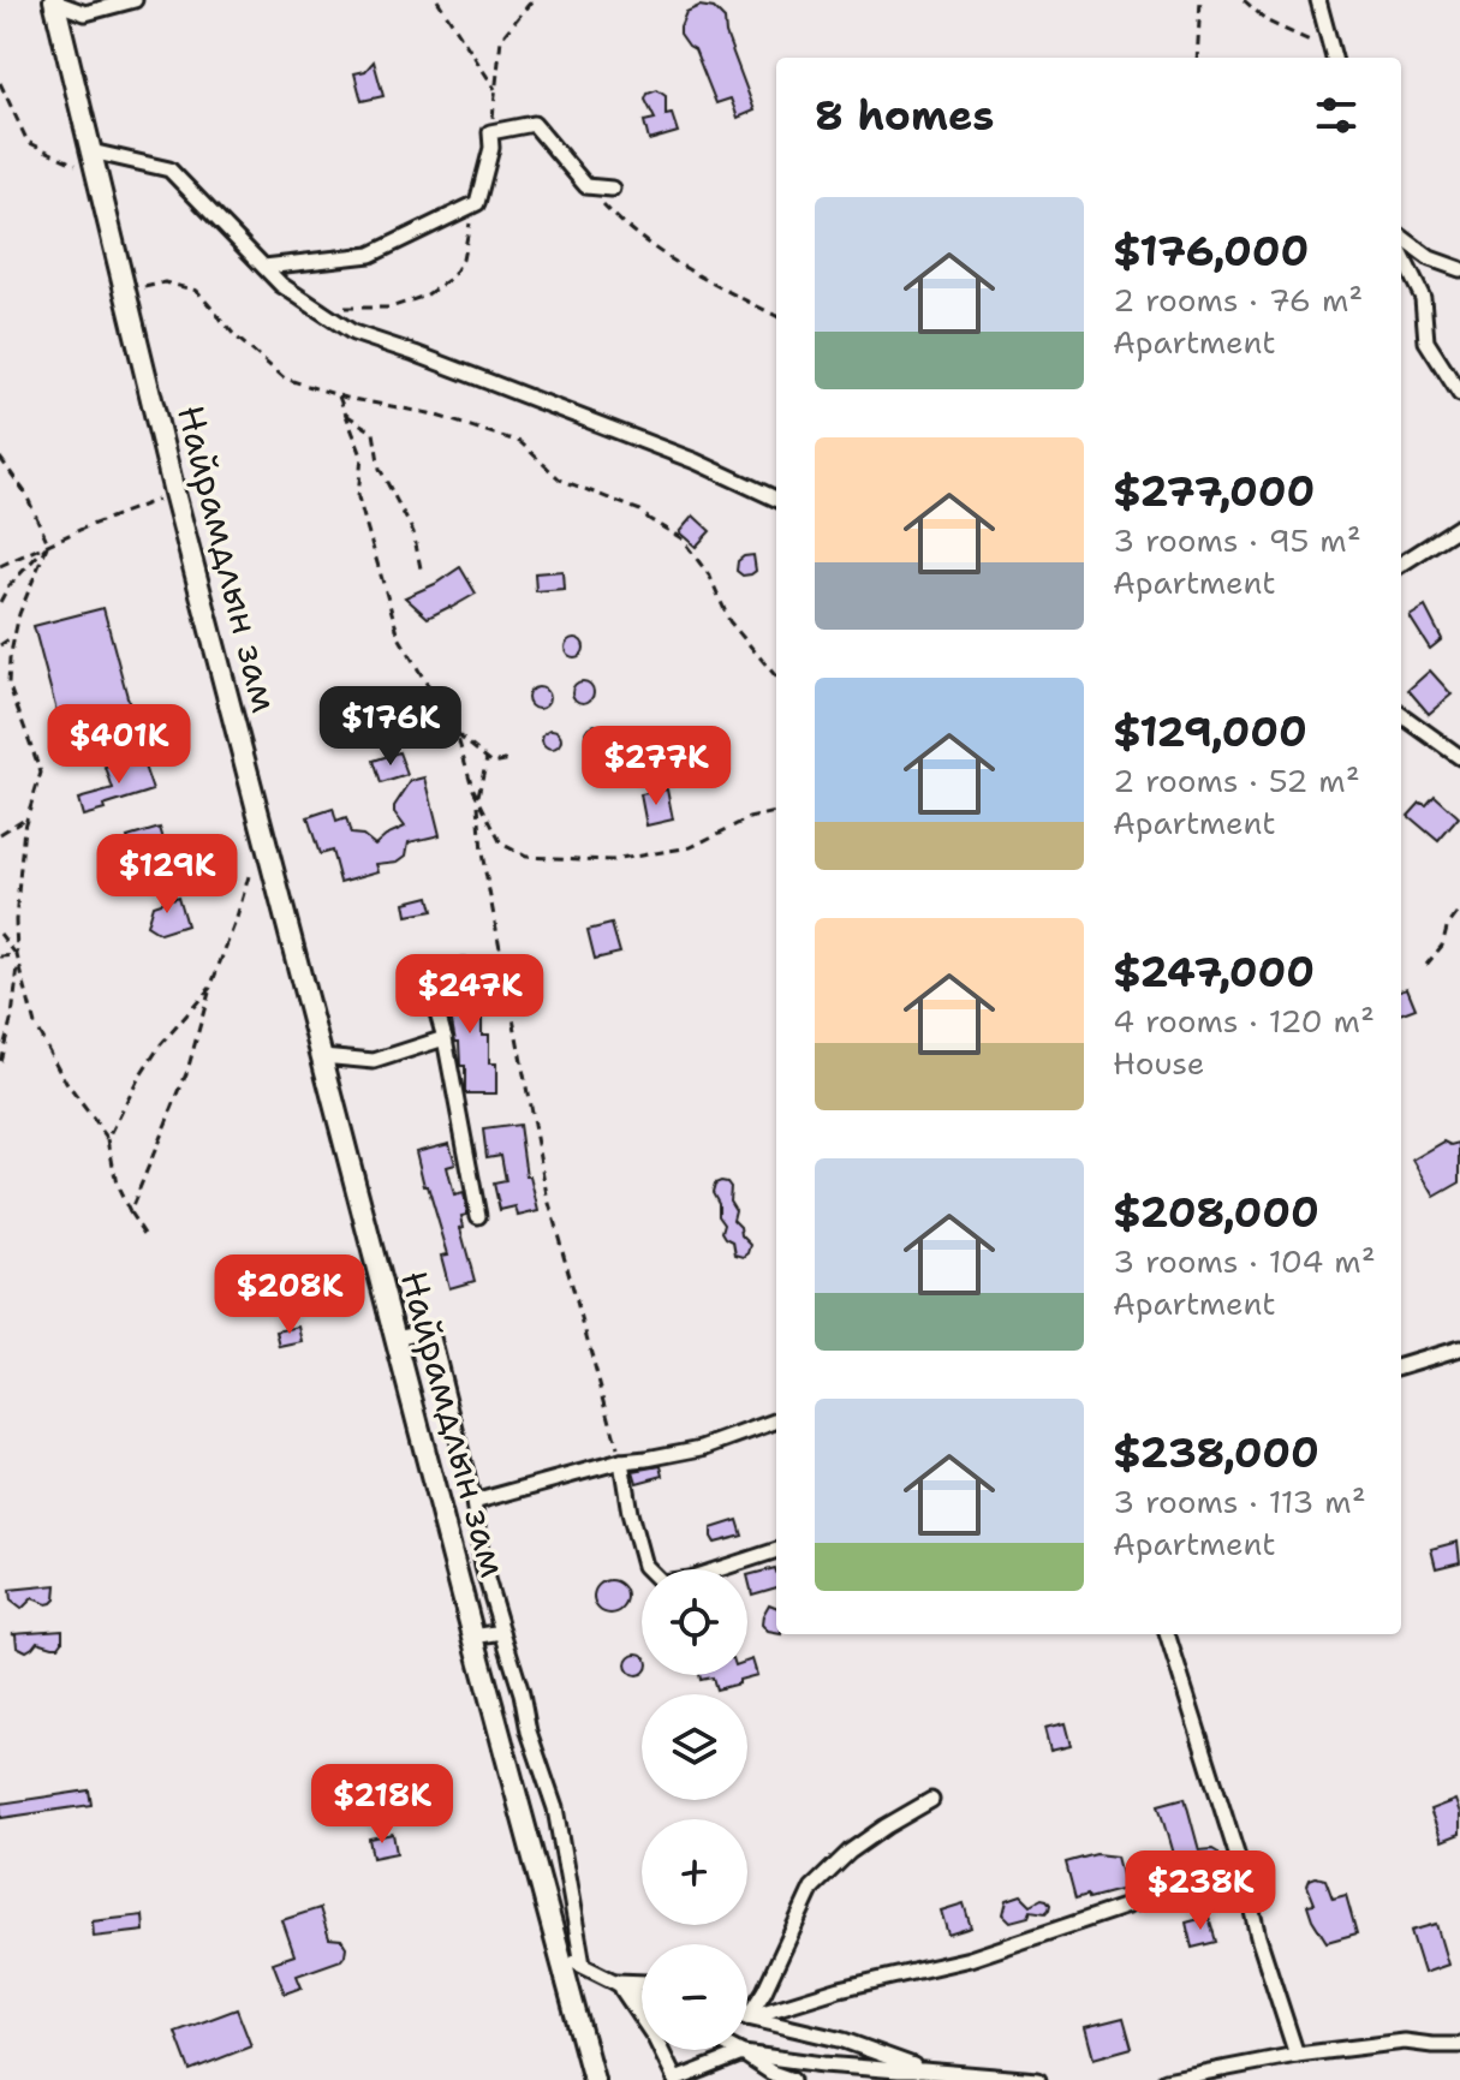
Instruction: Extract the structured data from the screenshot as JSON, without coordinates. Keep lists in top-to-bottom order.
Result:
{
  "streets": {
    "main road": ["Найрамдлын зам"]
  },
  "page": {
    "heading": "8 homes",
    "list": [
      {
        "name": "$176,000",
        "note": "2 rooms · 76 m² · Apartment"
      },
      {
        "name": "$277,000",
        "note": "3 rooms · 95 m² · Apartment"
      },
      {
        "name": "$129,000",
        "note": "2 rooms · 52 m² · Apartment"
      },
      {
        "name": "$247,000",
        "note": "4 rooms · 120 m² · House"
      },
      {
        "name": "$208,000",
        "note": "3 rooms · 104 m² · Apartment"
      },
      {
        "name": "$238,000",
        "note": "3 rooms · 113 m² · Apartment"
      }
    ],
    "price": [
      "$176K",
      "$401K",
      "$277K",
      "$129K",
      "$247K",
      "$208K",
      "$218K",
      "$238K"
    ],
    "map_buttons": ["+", "−"]
  }
}
